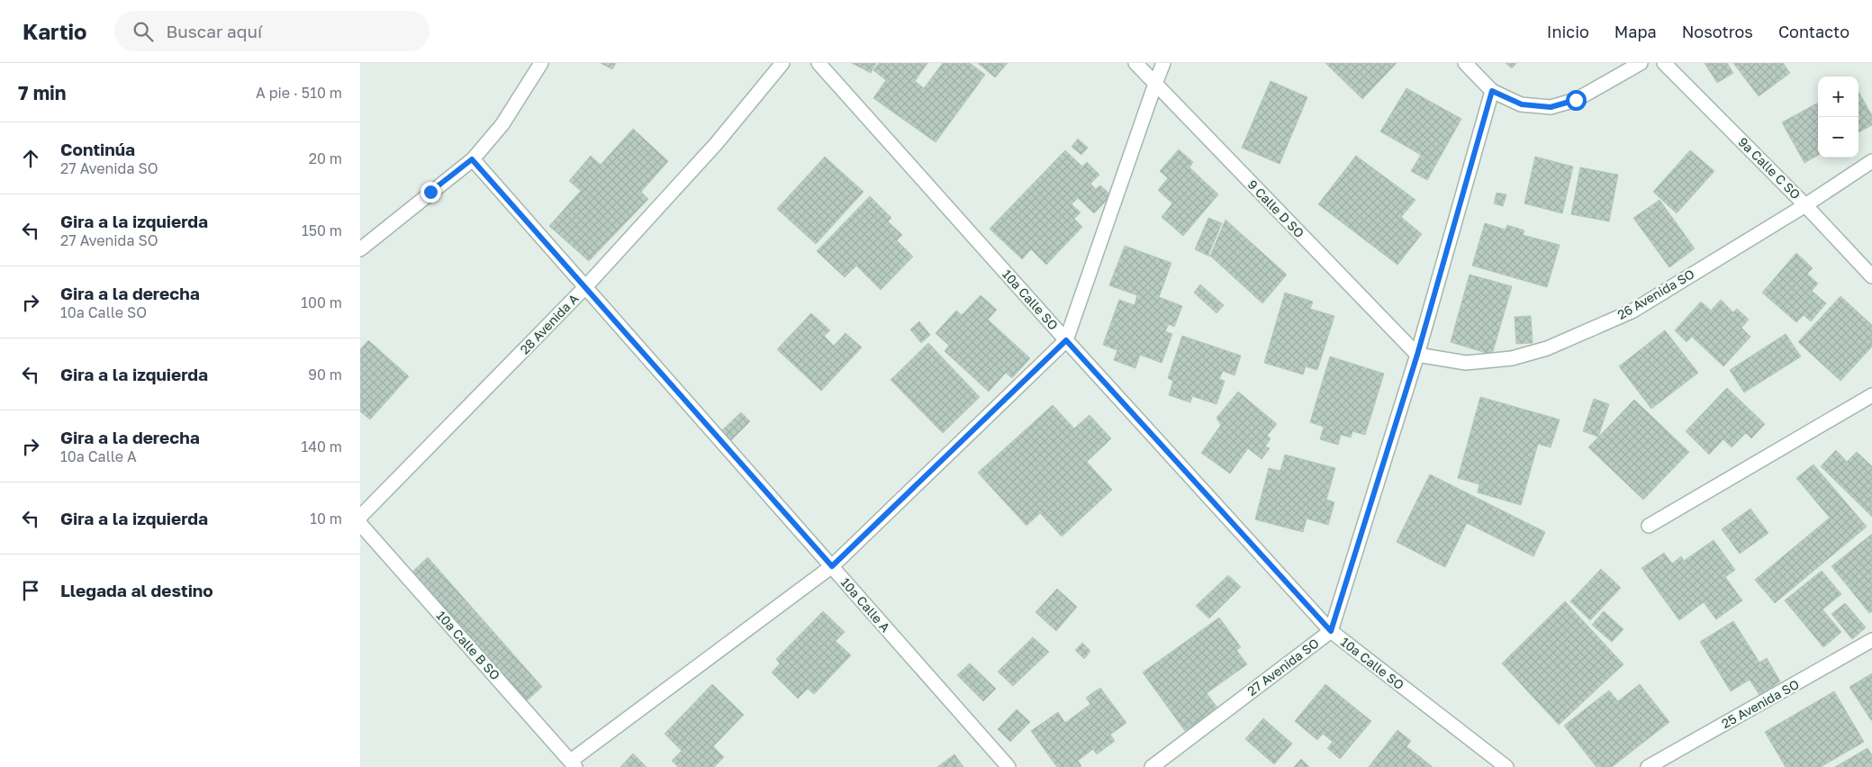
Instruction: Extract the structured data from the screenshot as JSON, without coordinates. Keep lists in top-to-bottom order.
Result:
{
  "streets": {
    "street": [
      "9a Calle C SO",
      "9 Calle D SO",
      "26 Avenida SO",
      "10a Calle SO",
      "28 Avenida A",
      "10a Calle A",
      "10a Calle B SO",
      "27 Avenida SO",
      "25 Avenida SO"
    ]
  },
  "crossings": [
    ["9a Calle C SO", "26 Avenida SO"],
    ["9 Calle D SO", "26 Avenida SO"],
    ["9 Calle D SO", "27 Avenida SO"],
    ["26 Avenida SO", "27 Avenida SO"],
    ["10a Calle SO", "27 Avenida SO"],
    ["28 Avenida A", "10a Calle A"]
  ],
  "page": {
    "header": "Kartio",
    "search": "Buscar aquí",
    "nav": [
      "Inicio",
      "Mapa",
      "Nosotros",
      "Contacto"
    ],
    "heading": ["7 min", "A pie · 510 m"],
    "map_buttons": ["+", "−"],
    "list": [
      ["Continúa", "27 Avenida SO", "20 m"],
      ["Gira a la izquierda", "27 Avenida SO", "150 m"],
      ["Gira a la derecha", "10a Calle SO", "100 m"],
      ["Gira a la izquierda", "90 m"],
      ["Gira a la derecha", "10a Calle A", "140 m"],
      ["Gira a la izquierda", "10 m"],
      "Llegada al destino"
    ]
  }
}
